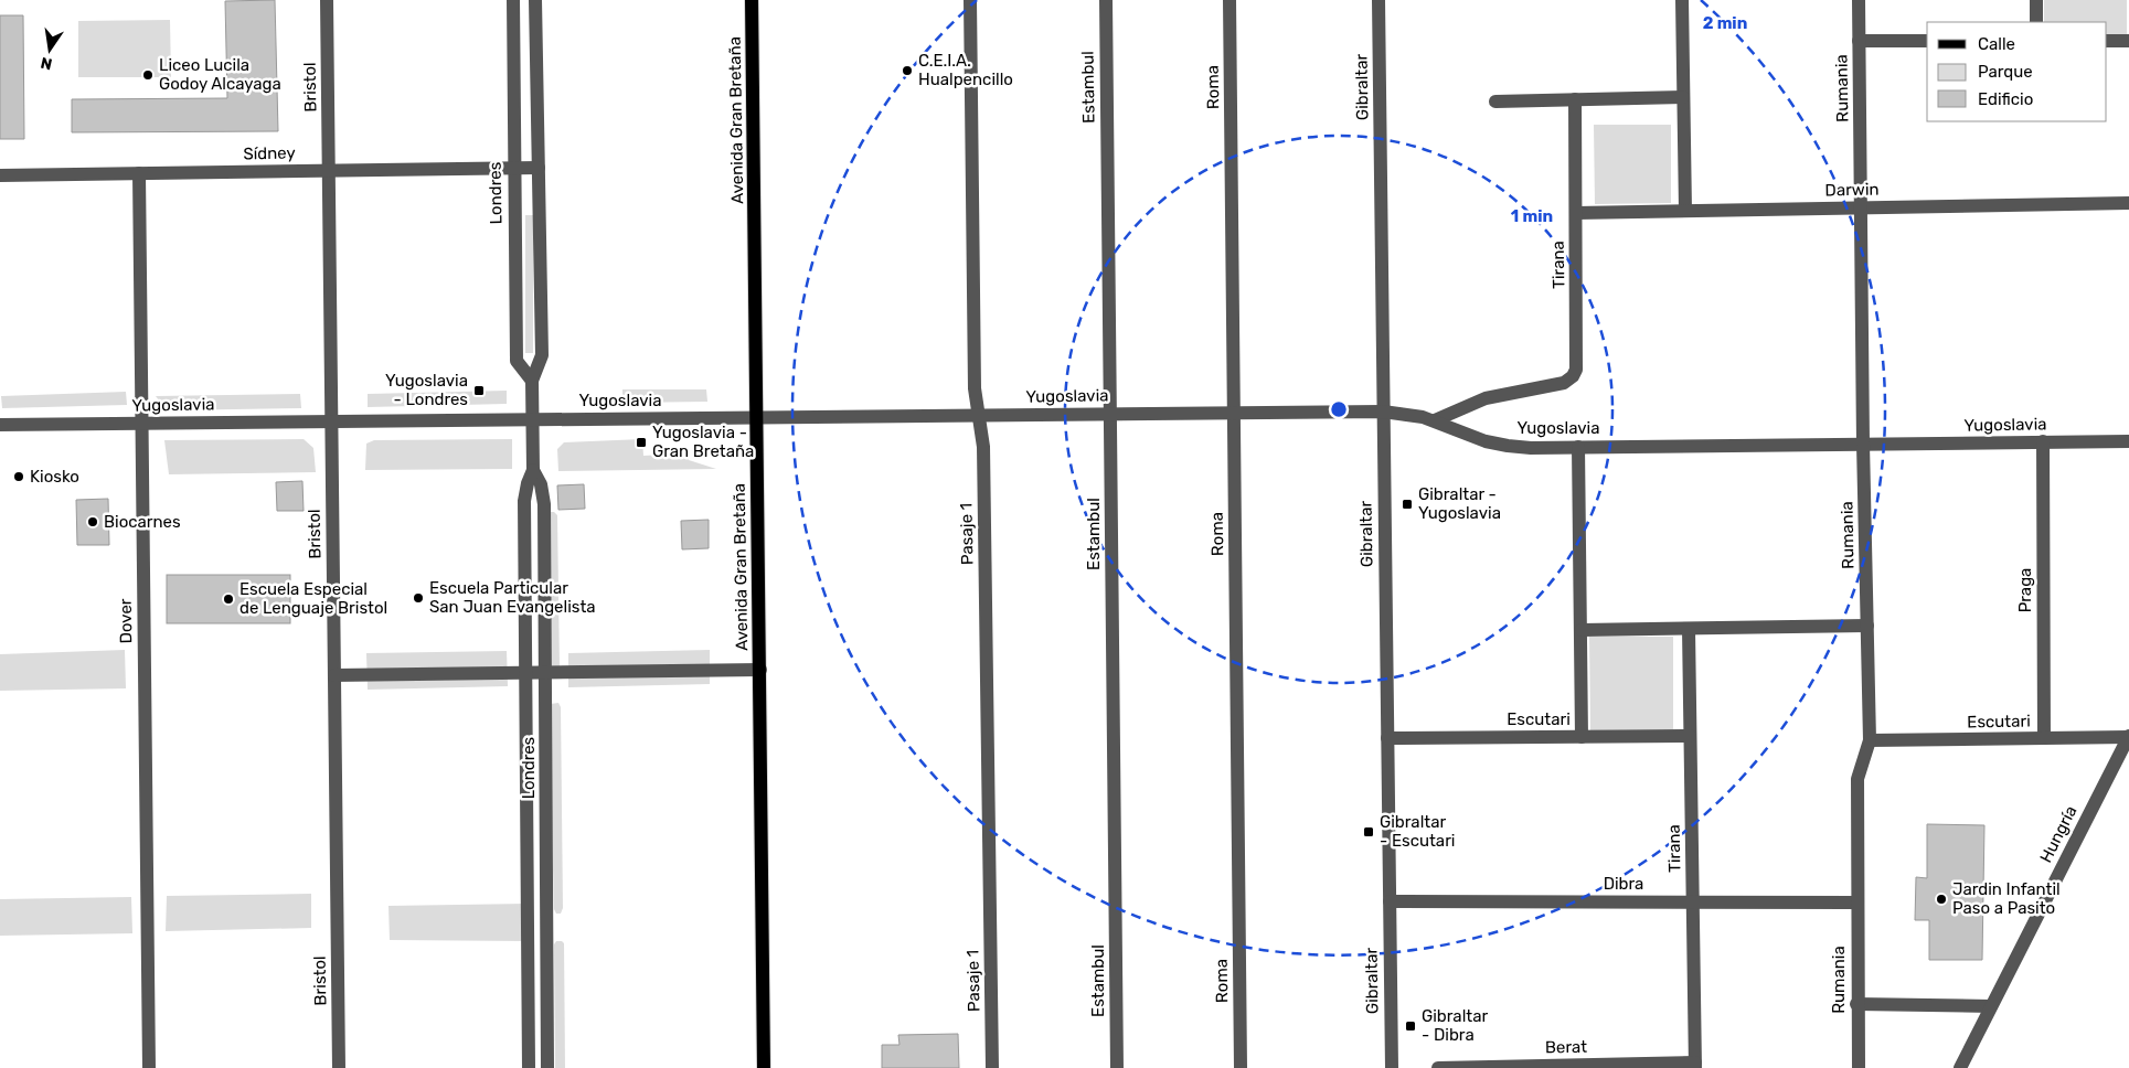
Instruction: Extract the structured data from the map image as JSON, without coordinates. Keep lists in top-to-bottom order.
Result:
{
  "streets": {
    "main road": ["Avenida Gran Bretaña"],
    "street": [
      "Bristol",
      "Estambul",
      "Roma",
      "Gibraltar",
      "Rumania",
      "Sídney",
      "Darwin",
      "Londres",
      "Tirana",
      "Yugoslavia",
      "Pasaje 1",
      "Praga",
      "Dover",
      "Escutari",
      "Hungría",
      "Dibra",
      "Berat"
    ]
  },
  "crossings": [
    ["Bristol", "Sídney"],
    ["Bristol", "Yugoslavia"],
    ["Estambul", "Yugoslavia"],
    ["Roma", "Yugoslavia"],
    ["Gibraltar", "Yugoslavia"],
    ["Gibraltar", "Escutari"],
    ["Gibraltar", "Dibra"],
    ["Rumania", "Darwin"],
    ["Rumania", "Yugoslavia"],
    ["Rumania", "Escutari"],
    ["Rumania", "Dibra"],
    ["Avenida Gran Bretaña", "Yugoslavia"],
    ["Sídney", "Londres"],
    ["Sídney", "Dover"],
    ["Darwin", "Tirana"],
    ["Londres", "Yugoslavia"],
    ["Tirana", "Yugoslavia"],
    ["Tirana", "Escutari"],
    ["Tirana", "Dibra"],
    ["Tirana", "Berat"],
    ["Yugoslavia", "Pasaje 1"],
    ["Yugoslavia", "Praga"],
    ["Yugoslavia", "Dover"],
    ["Praga", "Escutari"],
    ["Escutari", "Hungría"]
  ],
  "places": {
    "other": [
      "C.E.I.A. Hualpencillo",
      "Liceo Lucila Godoy Alcayaga",
      "Kiosko",
      "Biocarnes",
      "Escuela Particular San Juan Evangelista",
      "Escuela Especial de Lenguaje Bristol",
      "Jardin Infantil Paso a Pasito"
    ],
    "transit": [
      "Yugoslavia - Londres",
      "Yugoslavia - Gran Bretaña",
      "Gibraltar - Yugoslavia",
      "Gibraltar - Escutari",
      "Gibraltar - Dibra"
    ]
  },
  "legend": ["Calle", "Parque", "Edificio"],
  "north": "bottom",
  "rings": ["2 min", "1 min"]
}
